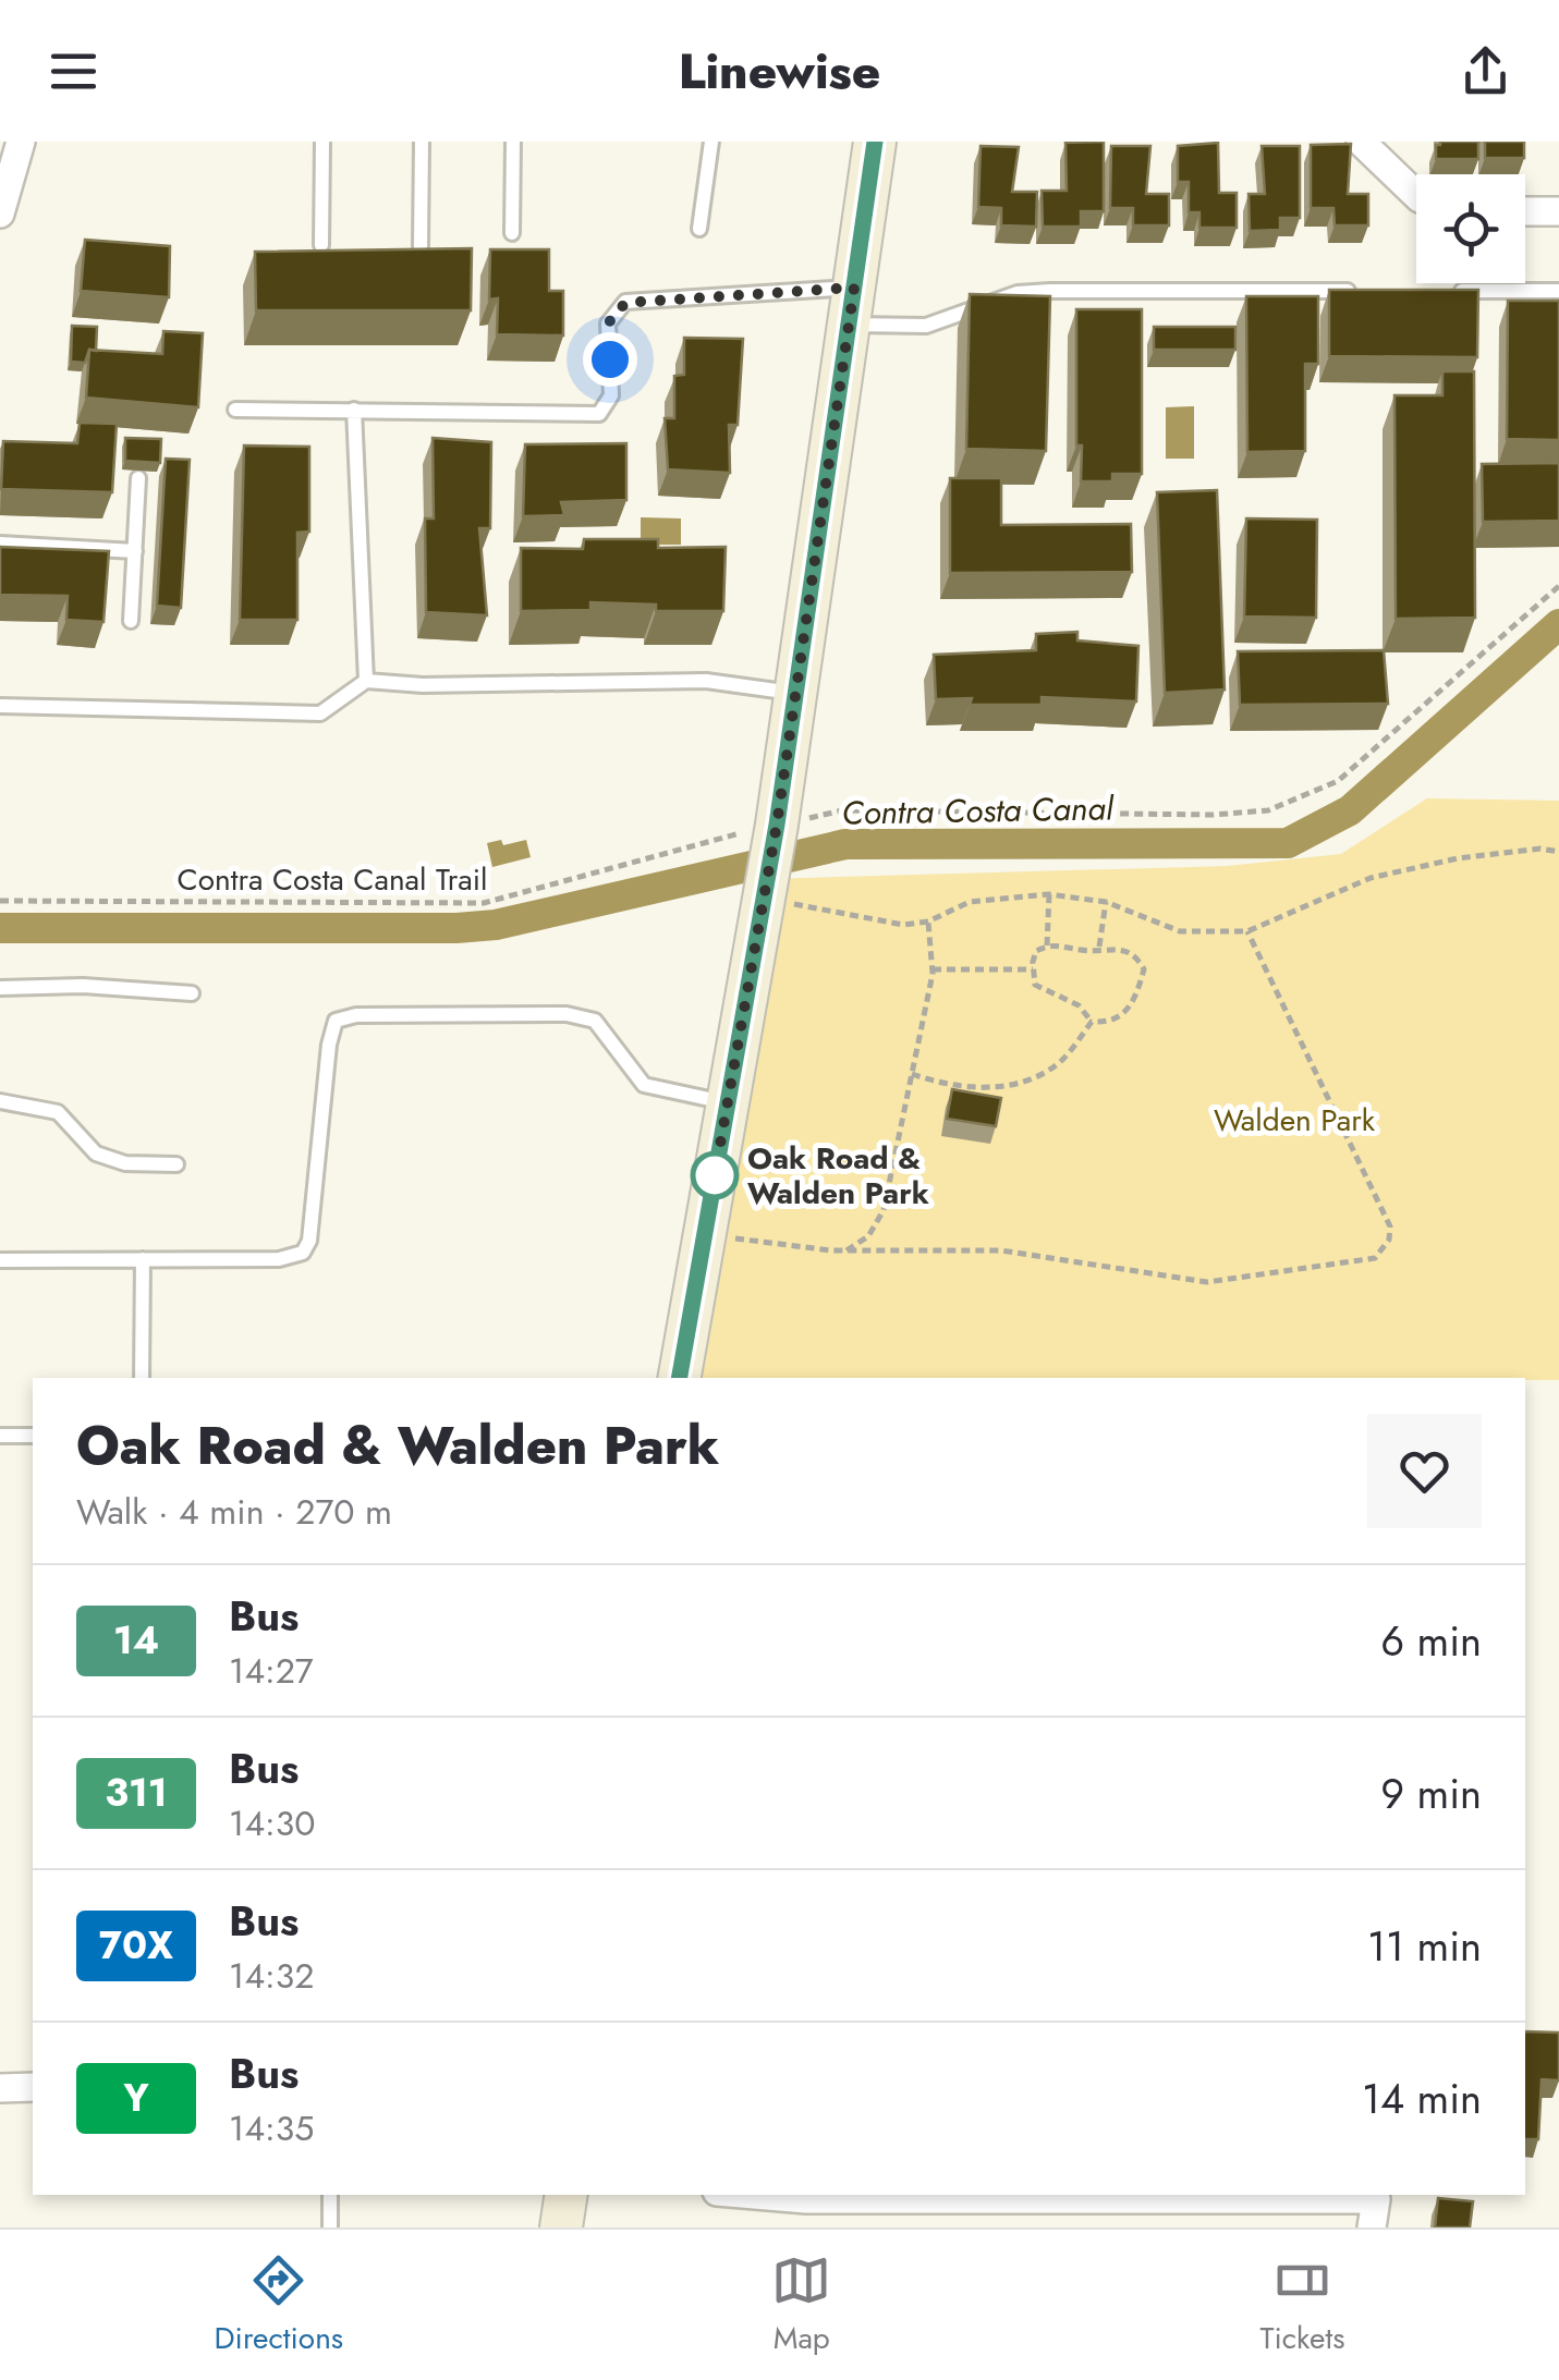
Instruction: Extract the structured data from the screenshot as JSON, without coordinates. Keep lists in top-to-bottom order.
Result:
{
  "streets": {
    "path": ["Contra Costa Canal Trail"]
  },
  "water": ["Contra Costa Canal"],
  "parks": ["Walden Park"],
  "places": ["Oak Road & Walden Park"],
  "lines": ["bus line 14"],
  "page": {
    "header": "Linewise",
    "heading": ["Oak Road & Walden Park", "Walk · 4 min · 270 m"],
    "list": [
      {
        "mark": "14",
        "name": "Bus",
        "note": "14:27",
        "value": "6 min"
      },
      {
        "mark": "311",
        "name": "Bus",
        "note": "14:30",
        "value": "9 min"
      },
      {
        "mark": "70X",
        "name": "Bus",
        "note": "14:32",
        "value": "11 min"
      },
      {
        "mark": "Y",
        "name": "Bus",
        "note": "14:35",
        "value": "14 min"
      }
    ],
    "tabs": ["Directions", "Map", "Tickets"]
  }
}
